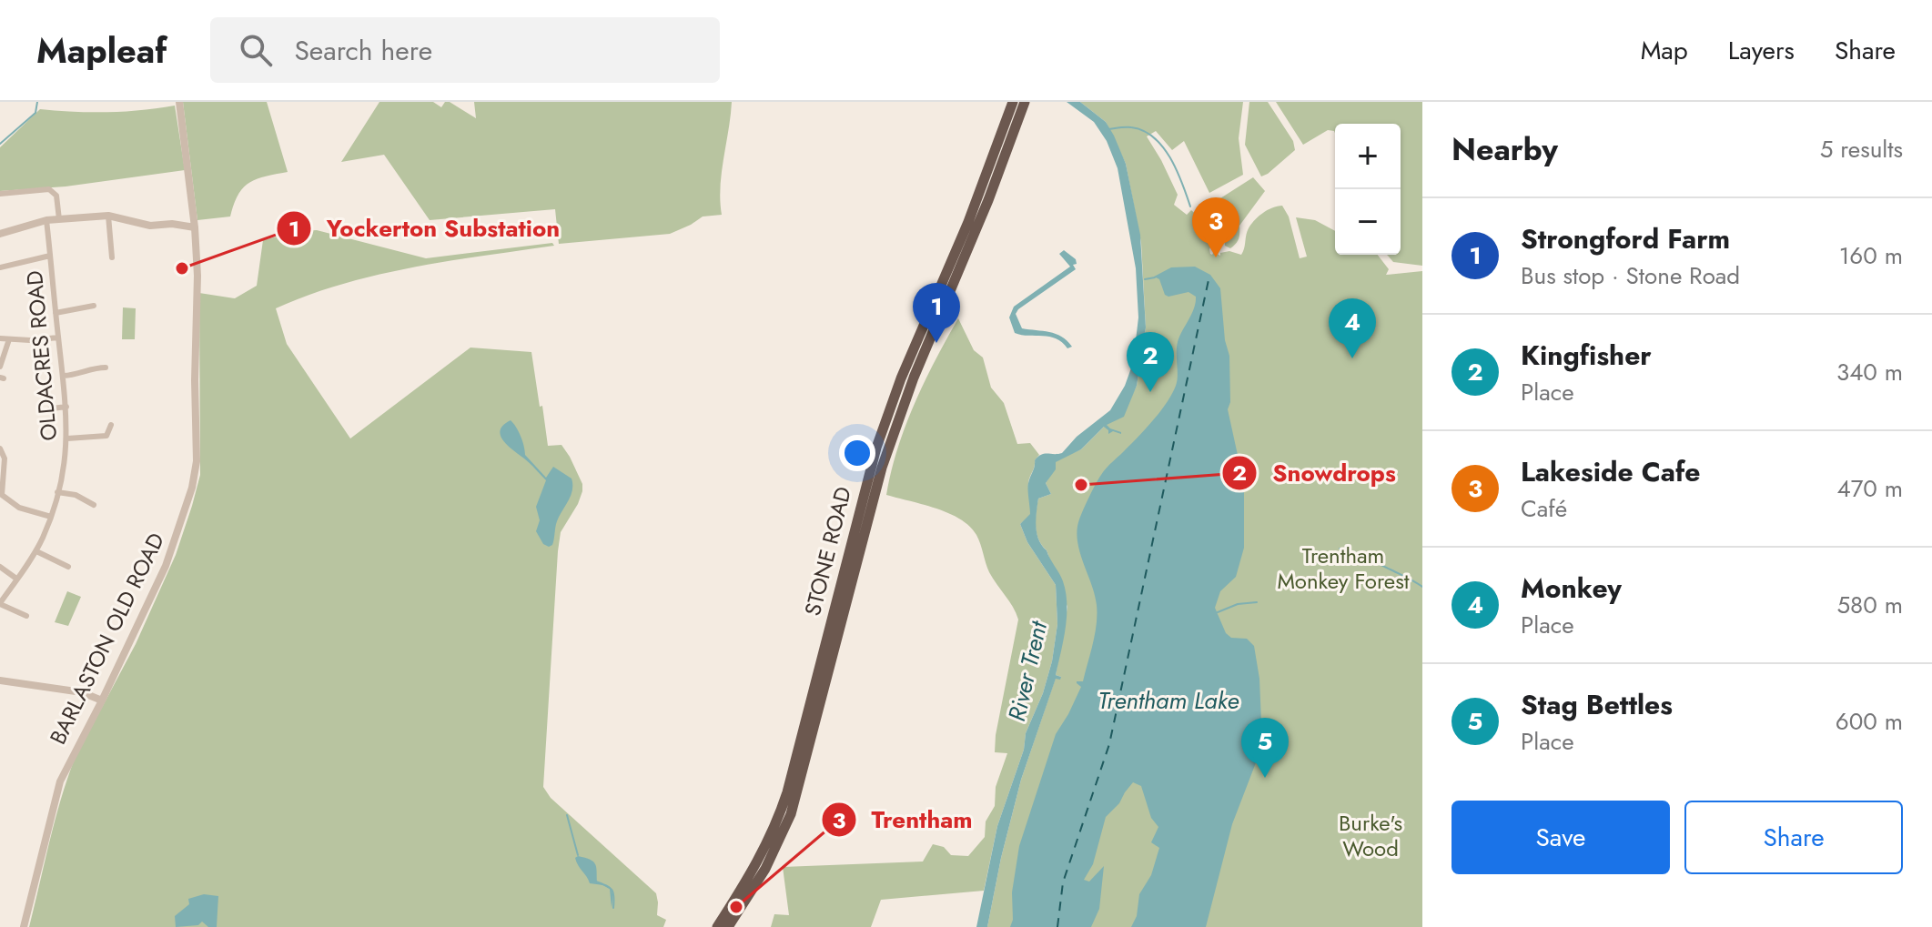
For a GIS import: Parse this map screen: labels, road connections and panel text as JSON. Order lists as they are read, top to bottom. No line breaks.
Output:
{"streets":{"highway":["STONE ROAD"],"street":["OLDACRES ROAD","BARLASTON OLD ROAD"]},"water":["River Trent","Trentham Lake"],"parks":["Trentham Monkey Forest","Burke's Wood"],"places":["Yockerton Substation","Snowdrops","Trentham"],"page":{"header":"Mapleaf","search":"Search here","nav":["Map","Layers","Share"],"heading":["Nearby","5 results"],"map_buttons":["+","−"],"list":[{"mark":"1","name":"Strongford Farm","note":"Bus stop · Stone Road","value":"160 m"},{"mark":"2","name":"Kingfisher","note":"Place","value":"340 m"},{"mark":"3","name":"Lakeside Cafe","note":"Café","value":"470 m"},{"mark":"4","name":"Monkey","note":"Place","value":"580 m"},{"mark":"5","name":"Stag Bettles","note":"Place","value":"600 m"}],"pins":["3","1","4","2","5"],"buttons":["Save","Share"]}}
